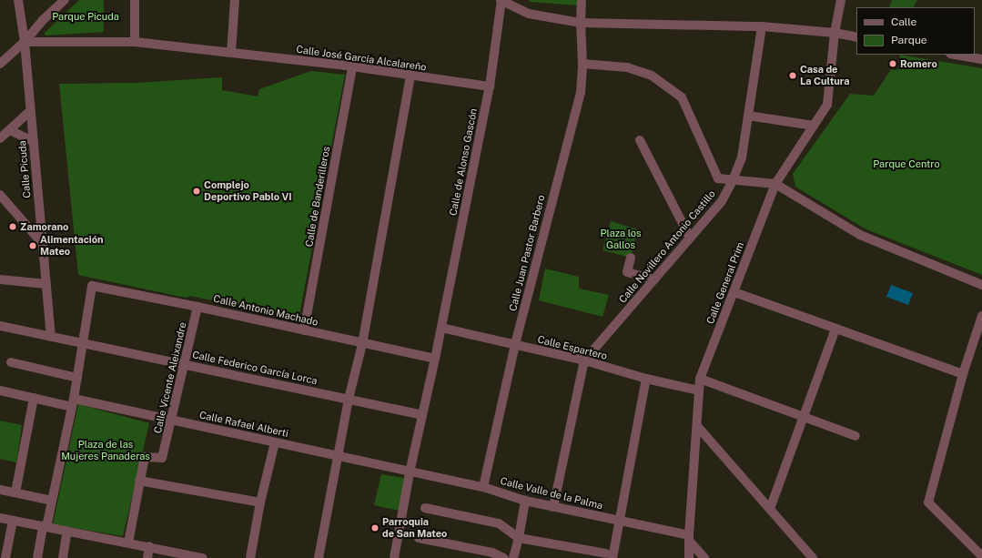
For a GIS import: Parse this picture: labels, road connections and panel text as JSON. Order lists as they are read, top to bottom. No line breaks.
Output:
{"streets":{"street":["Calle José García Alcalareño","Calle de Alonso Gascón","Calle Picuda","Calle de Banderilleros","Calle Novillero Antonio Castillo","Calle Juan Pastor Barbero","Calle General Prim","Calle Antonio Machado","Calle Espartero","Calle Federico García Lorca","Calle Vicente Aleixandre","Calle Rafael Alberti","Calle Valle de la Palma"]},"crossings":[["Calle José García Alcalareño","Calle de Alonso Gascón"],["Calle José García Alcalareño","Calle Picuda"],["Calle José García Alcalareño","Calle de Banderilleros"],["Calle de Alonso Gascón","Calle Antonio Machado"],["Calle de Alonso Gascón","Calle Espartero"],["Calle de Alonso Gascón","Calle Federico García Lorca"],["Calle de Alonso Gascón","Calle Rafael Alberti"],["Calle de Alonso Gascón","Calle Valle de la Palma"],["Calle Picuda","Calle Federico García Lorca"],["Calle de Banderilleros","Calle Antonio Machado"],["Calle Novillero Antonio Castillo","Calle Espartero"],["Calle Juan Pastor Barbero","Calle Espartero"],["Calle Juan Pastor Barbero","Calle Valle de la Palma"],["Calle General Prim","Calle Espartero"],["Calle General Prim","Calle Valle de la Palma"],["Calle Antonio Machado","Calle Federico García Lorca"],["Calle Antonio Machado","Calle Vicente Aleixandre"],["Calle Federico García Lorca","Calle Vicente Aleixandre"],["Calle Vicente Aleixandre","Calle Rafael Alberti"],["Calle Rafael Alberti","Calle Valle de la Palma"]],"parks":["Parque Picuda","Parque Centro","Plaza los Gallos","Plaza de las Mujeres Panaderas"],"places":["Romero","Casa de La Cultura","Complejo Deportivo Pablo VI","Zamorano","Alimentación Mateo","Parroquia de San Mateo"],"legend":["Calle","Parque"]}
